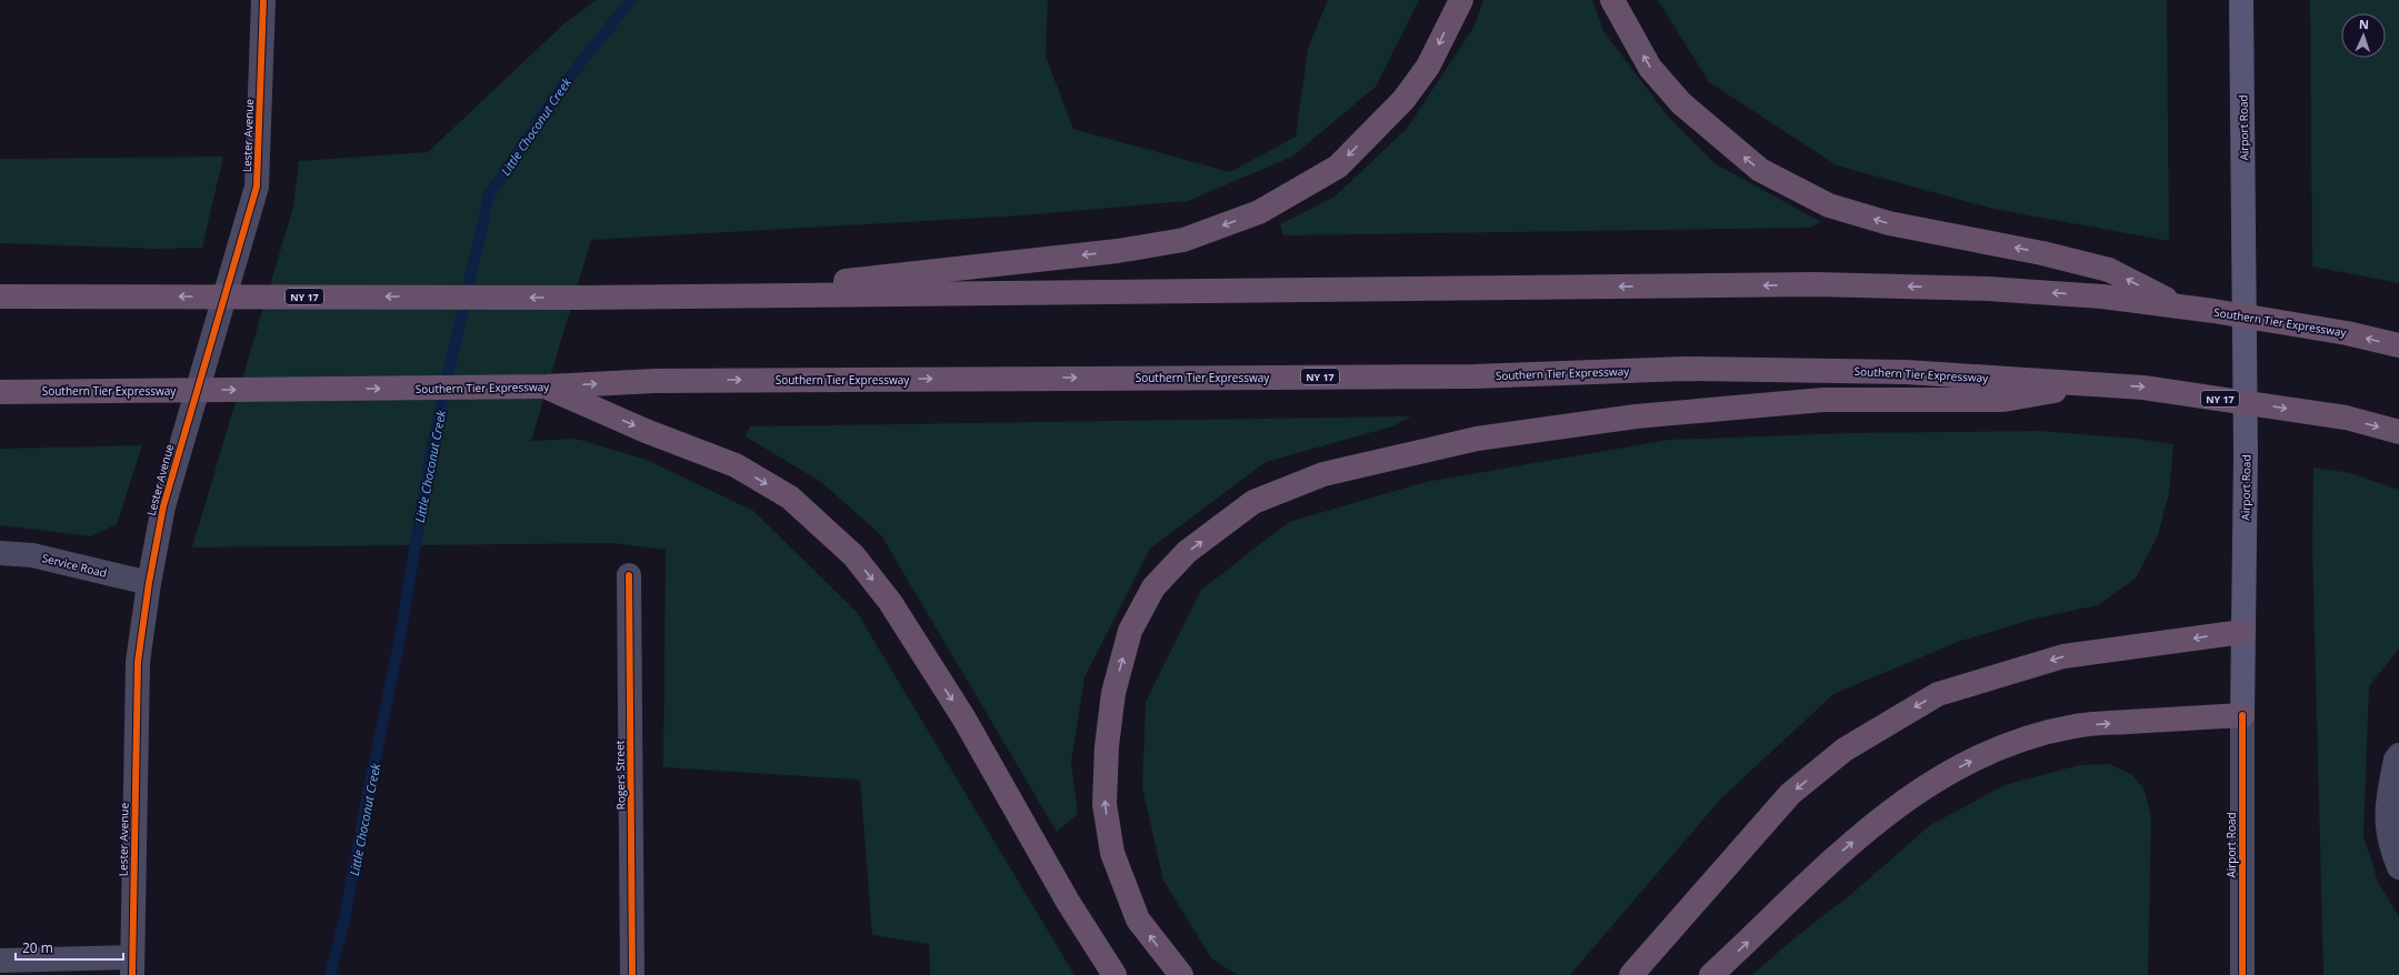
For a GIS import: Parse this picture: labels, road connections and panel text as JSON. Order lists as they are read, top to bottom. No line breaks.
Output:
{"streets":{"highway":["NY 17","Southern Tier Expressway"],"main road":["Airport Road"],"street":["Lester Avenue","Service Road","Rogers Street"]},"crossings":[["Lester Avenue","Service Road"]],"water":["Little Choconut Creek"],"scale_bar":"20 m","north":"top"}
